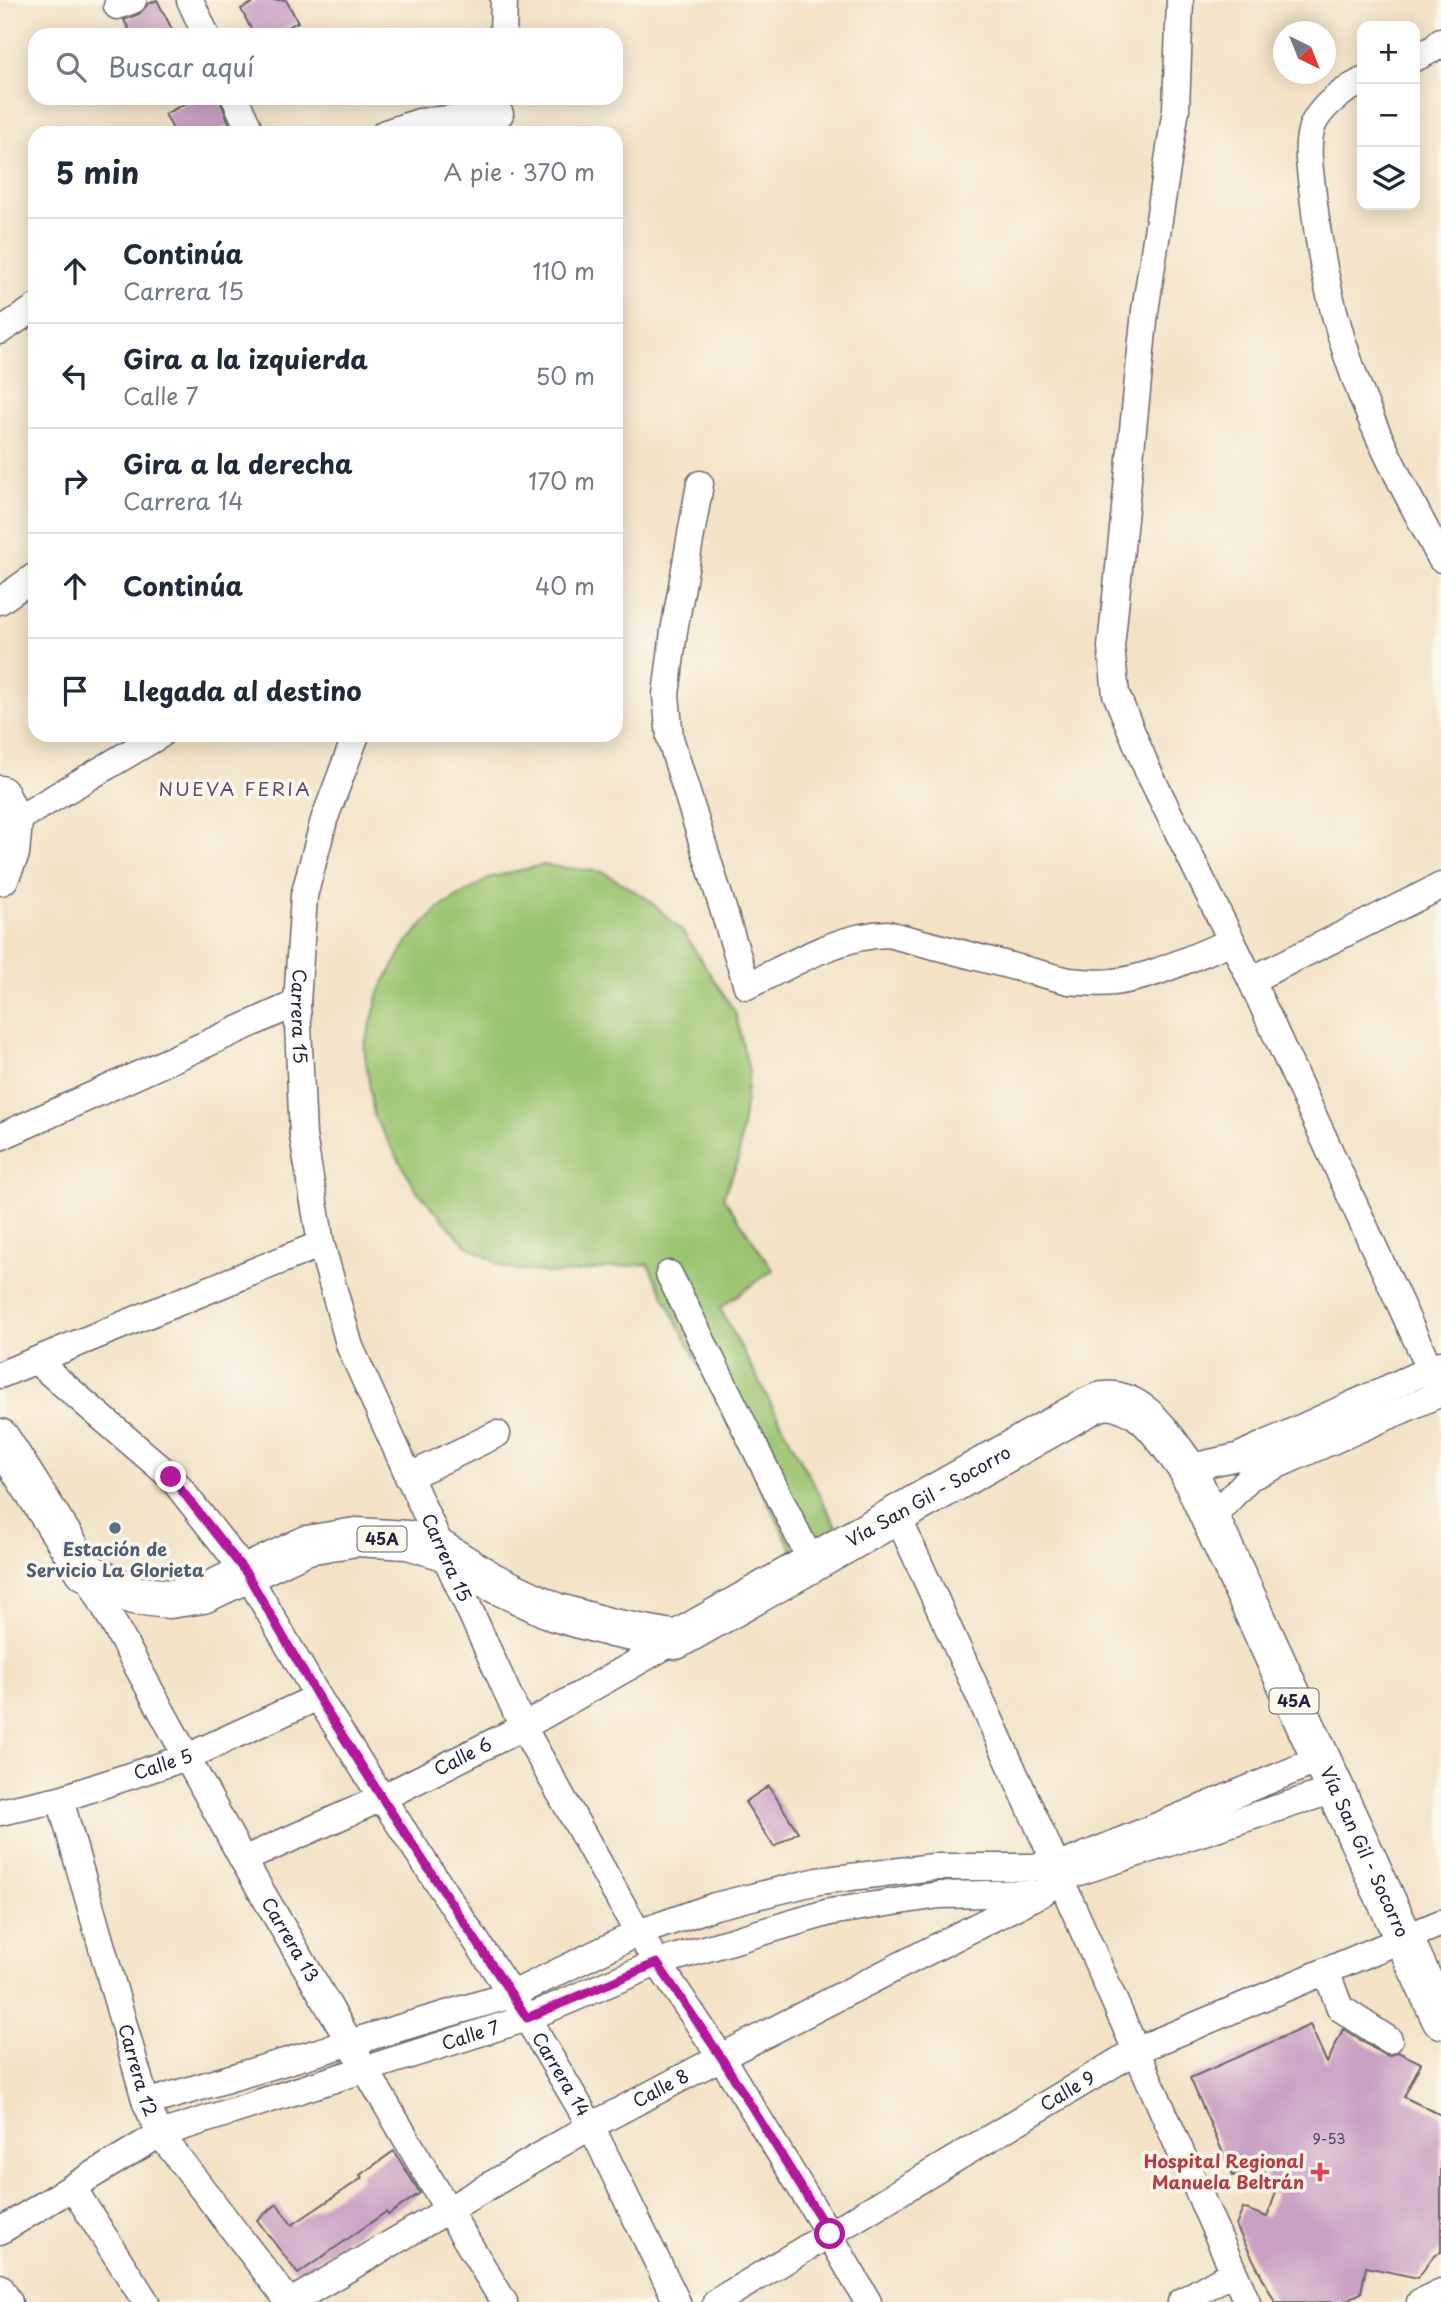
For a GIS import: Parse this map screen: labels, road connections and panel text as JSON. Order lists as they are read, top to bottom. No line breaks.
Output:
{"streets":{"highway":["Vía San Gil - Socorro","45A"],"street":["Carrera 15","Calle 6","Calle 5","Carrera 13","Calle 7","Carrera 12","Carrera 14","Calle 8","Calle 9"]},"crossings":[["Carrera 15","45A"],["Carrera 15","Calle 6"],["Carrera 15","Calle 7"],["Carrera 15","Calle 8"],["Carrera 15","Calle 9"],["Vía San Gil - Socorro","45A"],["Vía San Gil - Socorro","Calle 6"],["Vía San Gil - Socorro","Calle 9"],["45A","Calle 6"],["45A","Carrera 13"],["45A","Carrera 14"],["Calle 6","Carrera 13"],["Calle 6","Carrera 14"],["Calle 5","Carrera 13"],["Calle 5","Carrera 12"],["Calle 5","Carrera 14"],["Carrera 13","Calle 7"],["Carrera 13","Calle 8"],["Calle 7","Carrera 12"],["Calle 7","Carrera 14"],["Calle 7","Calle 8"],["Carrera 12","Calle 8"],["Carrera 14","Calle 8"]],"districts":["NUEVA FERIA"],"places":{"other":["Estación de Servicio La Glorieta"],"health":["Hospital Regional Manuela Beltrán"]},"house_numbers":["9-53"],"north":"bottom right","page":{"map_buttons":["+","−"],"search":"Buscar aquí","heading":["5 min","A pie · 370 m"],"list":[["Continúa","Carrera 15","110 m"],["Gira a la izquierda","Calle 7","50 m"],["Gira a la derecha","Carrera 14","170 m"],["Continúa","40 m"],"Llegada al destino"]}}
